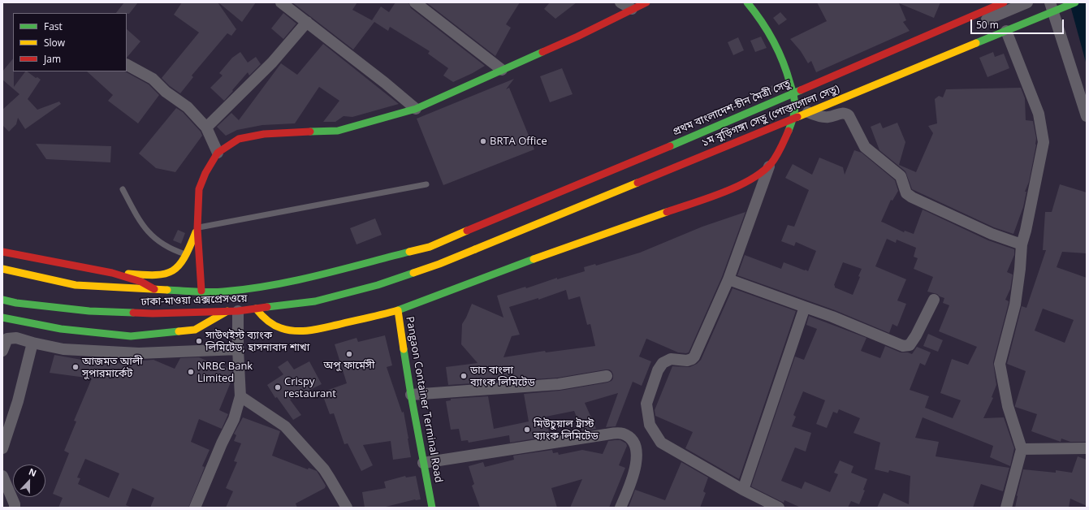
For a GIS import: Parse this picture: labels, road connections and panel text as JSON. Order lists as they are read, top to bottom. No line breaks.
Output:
{"streets":{"main road":["প্রথম বাংলাদেশ-চীন মৈত্রী সেতু","১ম বুড়িগঙ্গা সেতু (পোস্তাগোলা সেতু)","ঢাকা-মাওয়া এক্সপ্রেসওয়ে","Pangaon Container Terminal Road"]},"crossings":[["প্রথম বাংলাদেশ-চীন মৈত্রী সেতু","ঢাকা-মাওয়া এক্সপ্রেসওয়ে"],["১ম বুড়িগঙ্গা সেতু (পোস্তাগোলা সেতু)","ঢাকা-মাওয়া এক্সপ্রেসওয়ে"],["ঢাকা-মাওয়া এক্সপ্রেসওয়ে","Pangaon Container Terminal Road"]],"places":["BRTA Office","সাউথইস্ট ব্যাংক লিমিটেড, হাসনাবাদ শাখা","অপু ফার্মেসী","আজমত আলী সুপারমার্কেট","NRBC Bank Limited","ডাচ বাংলা ব্যাংক লিমিটেড","Crispy restaurant","মিউচুয়াল ট্রাস্ট ব্যাংক লিমিটেড"],"legend":["Fast","Slow","Jam"],"scale_bar":"50 m","north":"top"}
